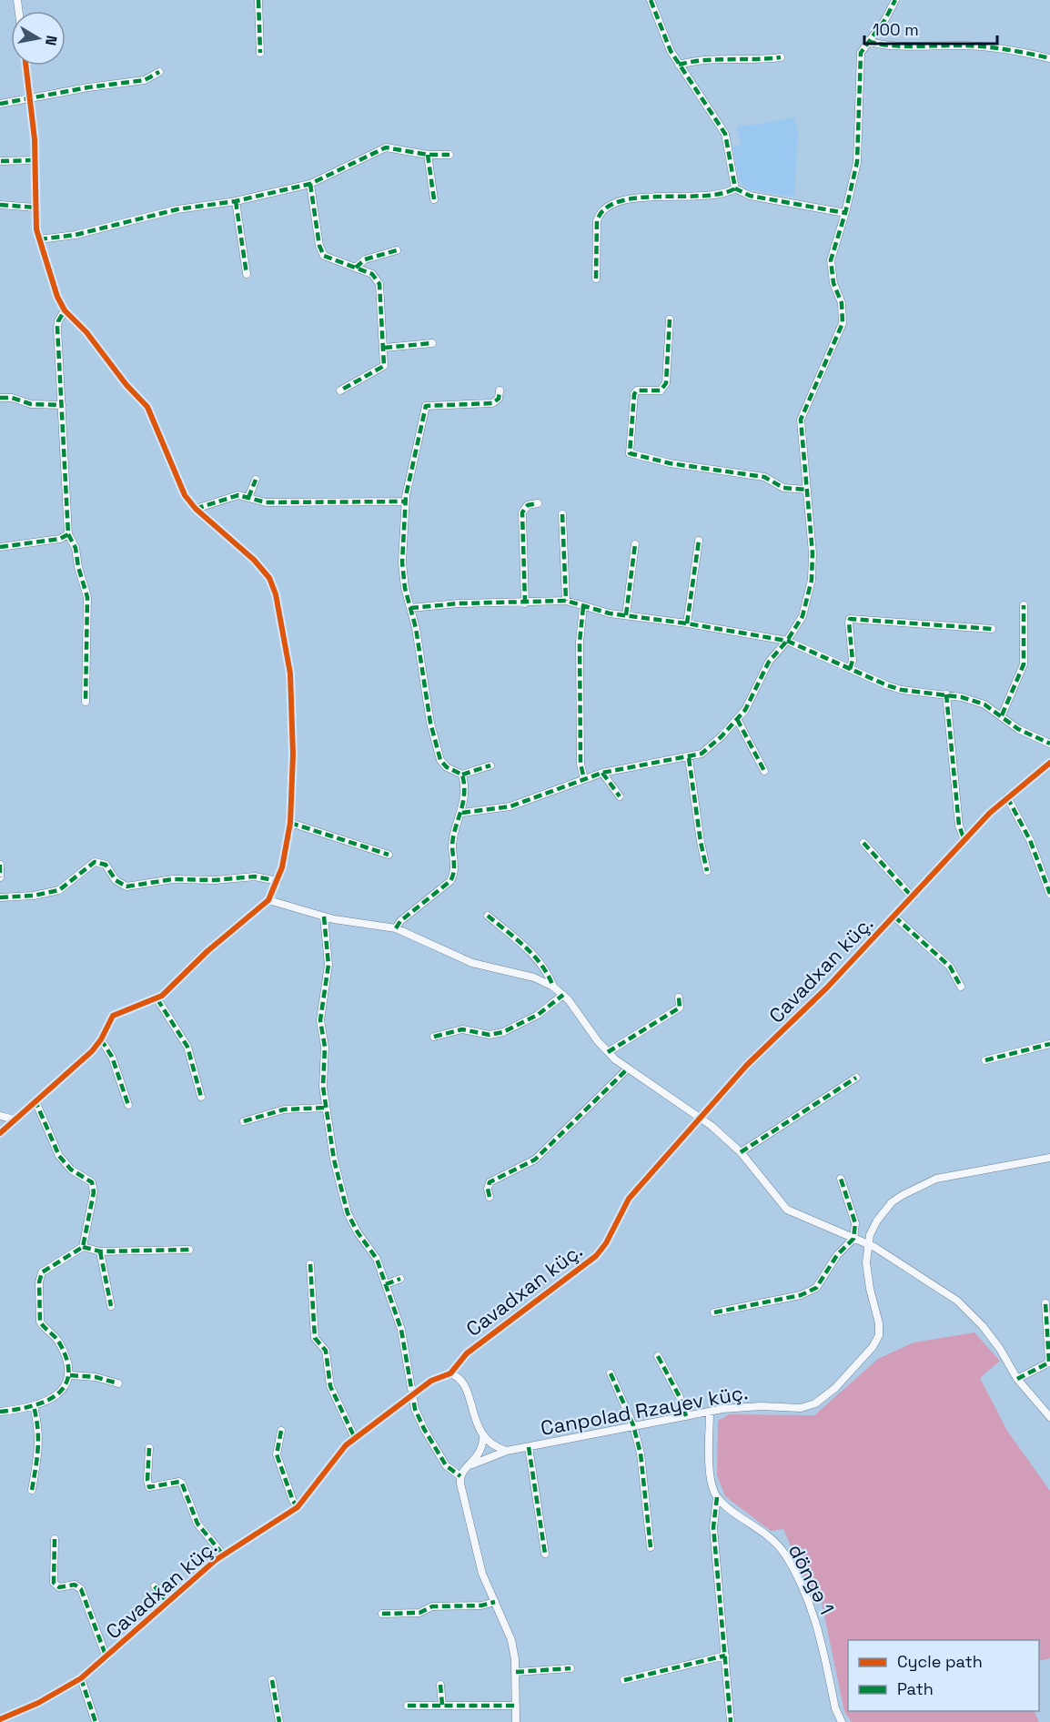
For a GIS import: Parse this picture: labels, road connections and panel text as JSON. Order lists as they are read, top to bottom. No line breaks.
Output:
{"streets":{"street":["Cavadxan küç.","Canpolad Rzayev küç.","döngə 1"]},"legend":["Cycle path","Path"],"scale_bar":"100 m","north":"right"}
